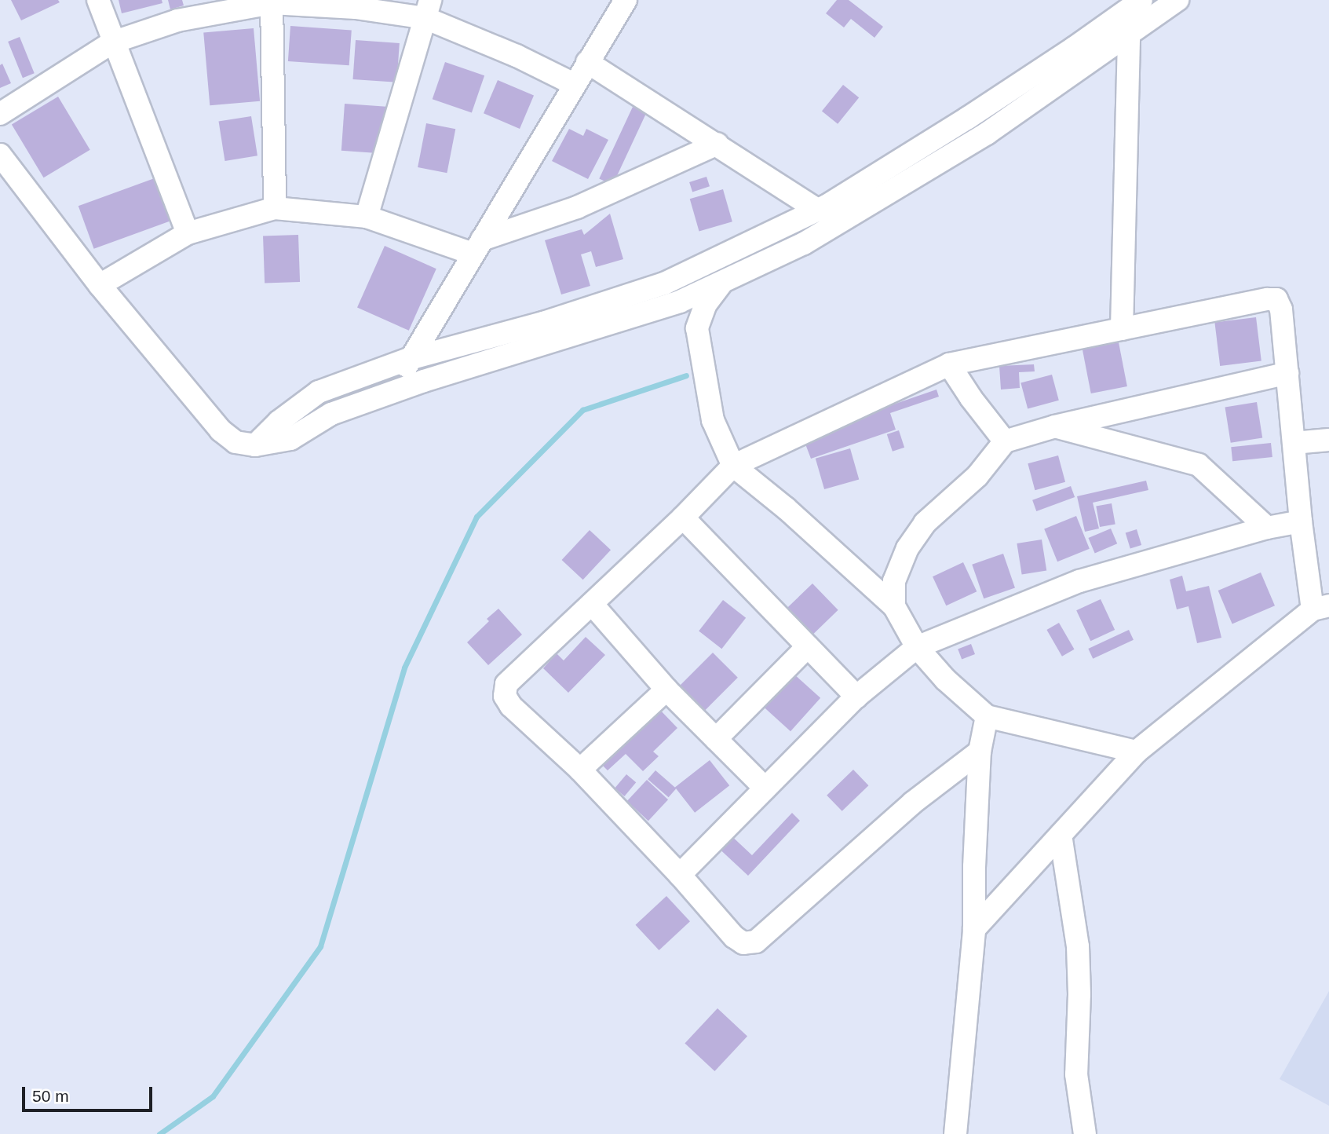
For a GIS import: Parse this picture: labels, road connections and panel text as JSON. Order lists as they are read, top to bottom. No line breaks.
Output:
{"scale_bar":"50 m"}
